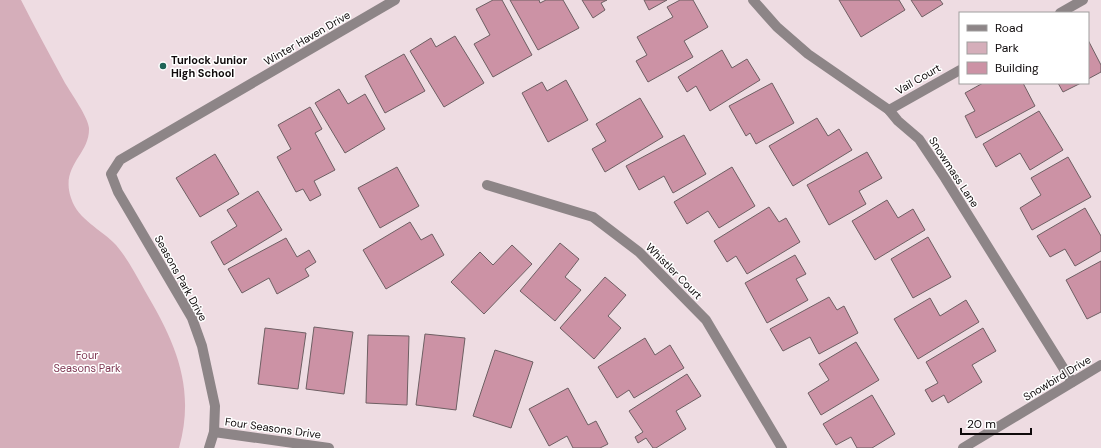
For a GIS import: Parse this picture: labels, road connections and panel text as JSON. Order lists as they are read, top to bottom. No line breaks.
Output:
{"streets":{"street":["Winter Haven Drive","Vail Court","Snowmass Lane","Whistler Court","Seasons Park Drive","Snowbird Drive","Four Seasons Drive"]},"crossings":[["Winter Haven Drive","Seasons Park Drive"],["Vail Court","Snowmass Lane"],["Snowmass Lane","Snowbird Drive"],["Seasons Park Drive","Four Seasons Drive"]],"parks":["Four Seasons Park"],"places":["Turlock Junior High School"],"legend":["Road","Park","Building"],"scale_bar":"20 m"}
